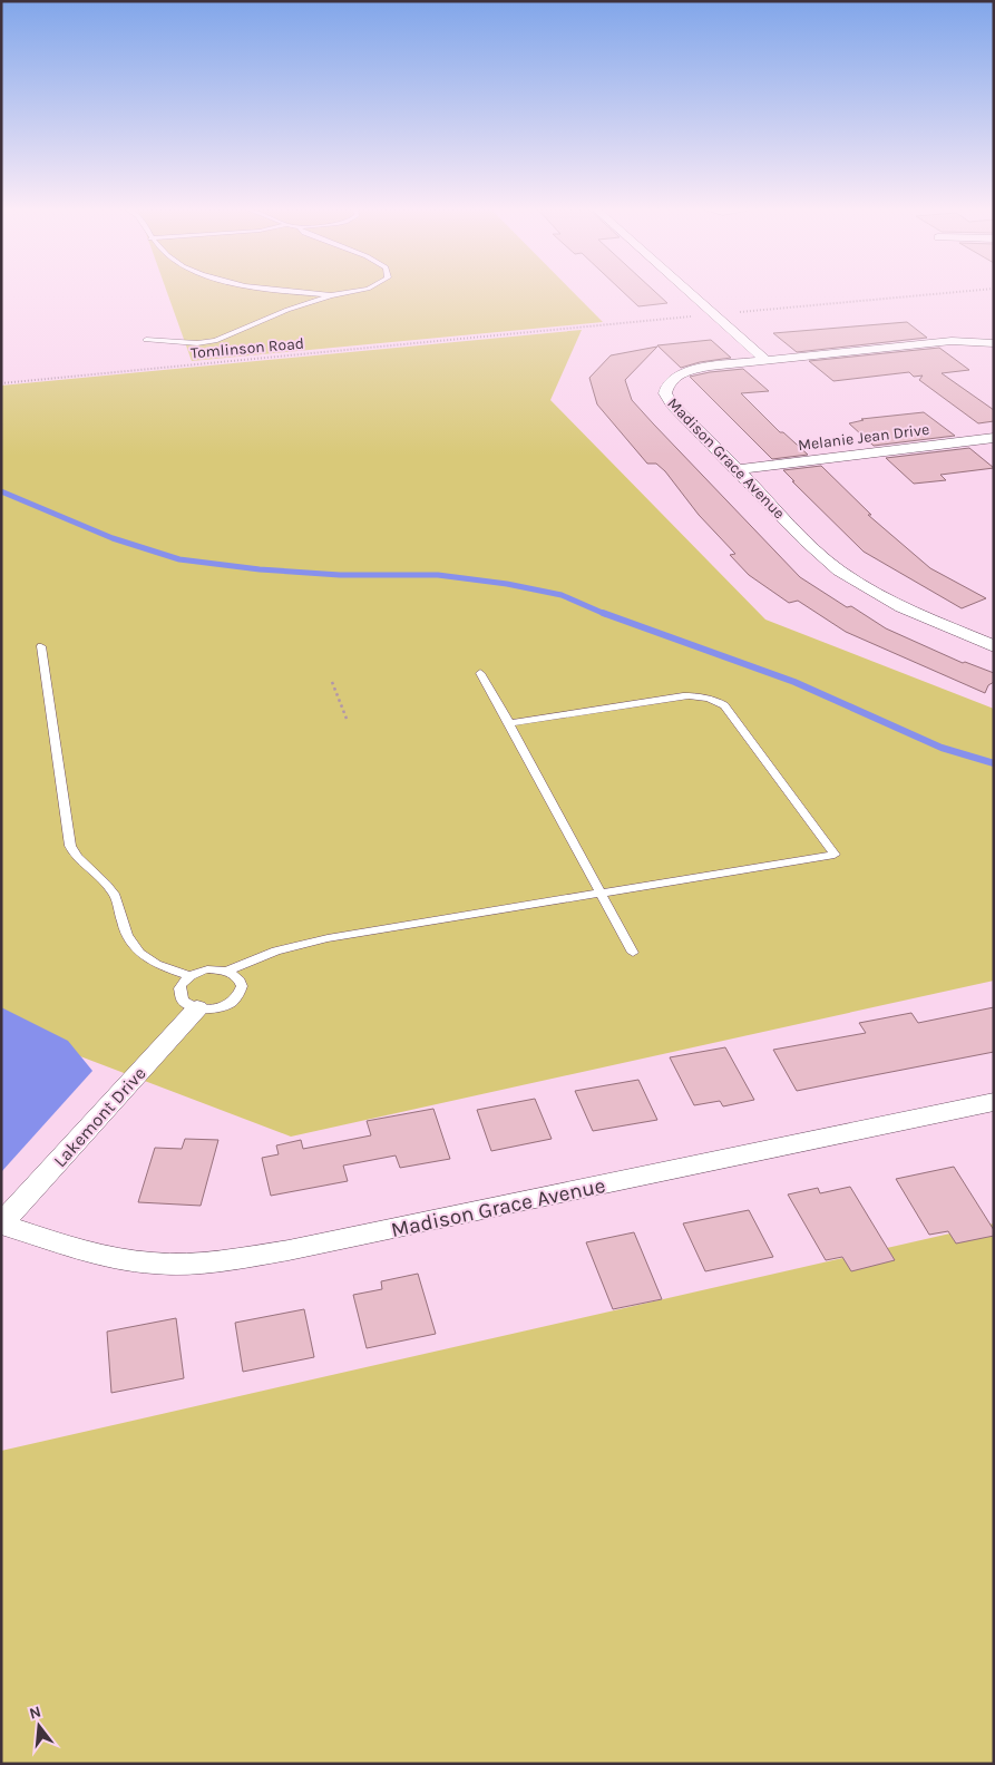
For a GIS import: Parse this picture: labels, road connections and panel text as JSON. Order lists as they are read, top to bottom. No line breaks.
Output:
{"streets":{"street":["Melanie Jean Drive","Madison Grace Avenue","Lakemont Drive"],"path":["Tomlinson Road"]},"crossings":[["Melanie Jean Drive","Madison Grace Avenue"],["Madison Grace Avenue","Lakemont Drive"]],"north":"top"}
